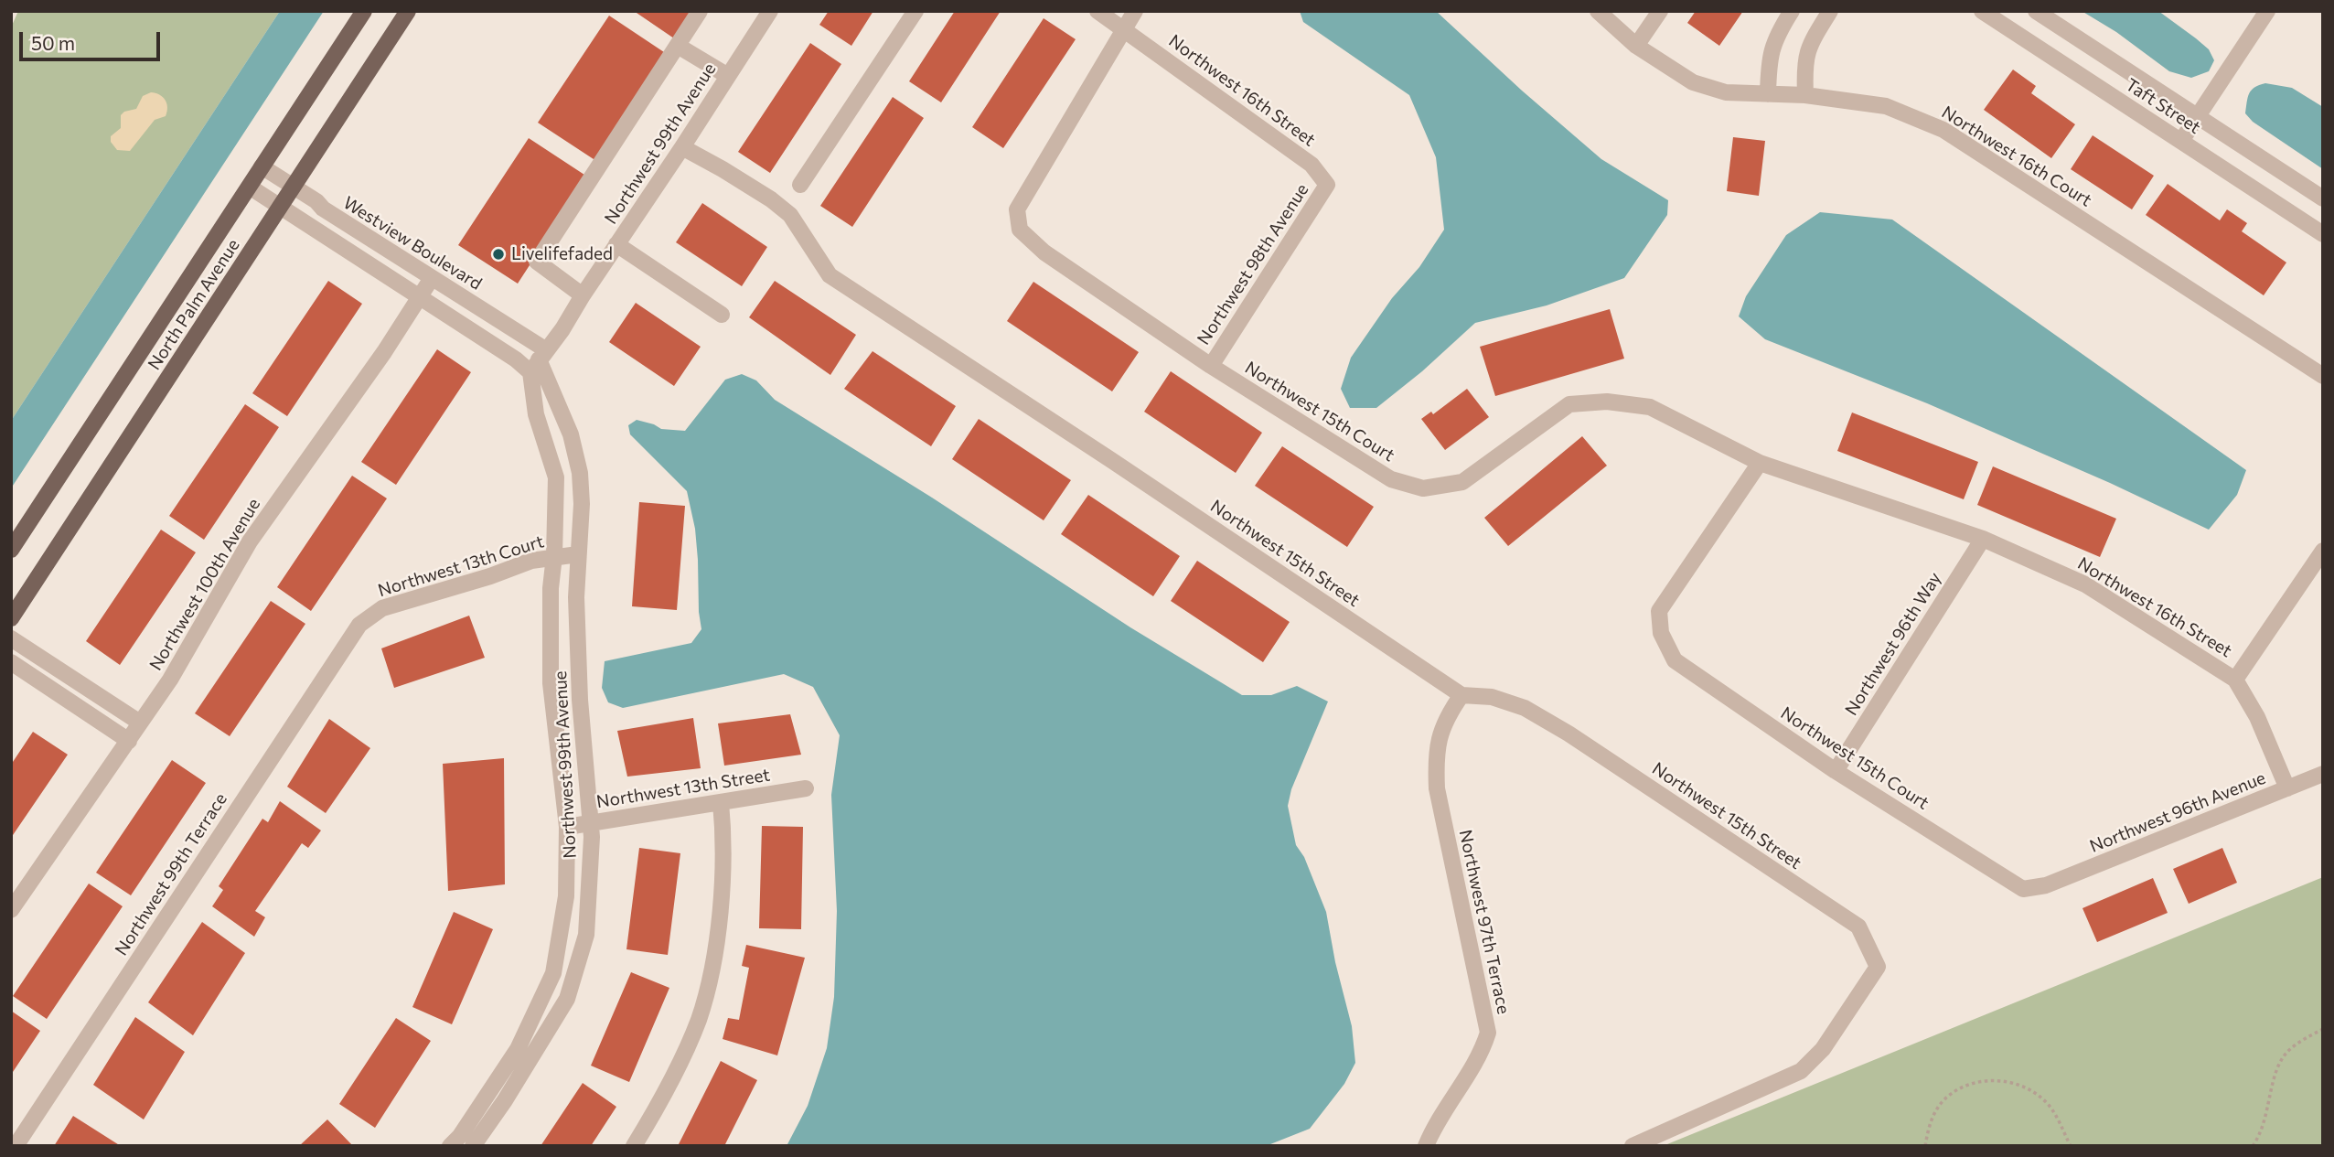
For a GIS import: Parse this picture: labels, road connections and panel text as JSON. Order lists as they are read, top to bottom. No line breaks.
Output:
{"streets":{"main road":["North Palm Avenue"],"street":["Northwest 16th Street","Taft Street","Northwest 99th Avenue","Northwest 16th Court","Westview Boulevard","Northwest 98th Avenue","Northwest 15th Court","Northwest 15th Street","Northwest 13th Court","Northwest 100th Avenue","Northwest 96th Way","Northwest 13th Street","Northwest 96th Avenue","Northwest 99th Terrace","Northwest 97th Terrace"]},"crossings":[["Northwest 16th Street","Northwest 98th Avenue"],["Northwest 16th Street","Northwest 15th Court"],["Northwest 16th Street","Northwest 96th Way"],["Northwest 16th Street","Northwest 96th Avenue"],["Northwest 99th Avenue","Westview Boulevard"],["Northwest 99th Avenue","Northwest 15th Street"],["Northwest 99th Avenue","Northwest 13th Court"],["Northwest 99th Avenue","Northwest 13th Street"],["Westview Boulevard","North Palm Avenue"],["Westview Boulevard","Northwest 100th Avenue"],["Northwest 98th Avenue","Northwest 15th Court"],["Northwest 15th Court","Northwest 96th Way"],["Northwest 15th Court","Northwest 96th Avenue"],["Northwest 15th Street","Northwest 97th Terrace"],["Northwest 13th Court","Northwest 99th Terrace"]],"places":["Livelifefaded"],"scale_bar":"50 m"}
